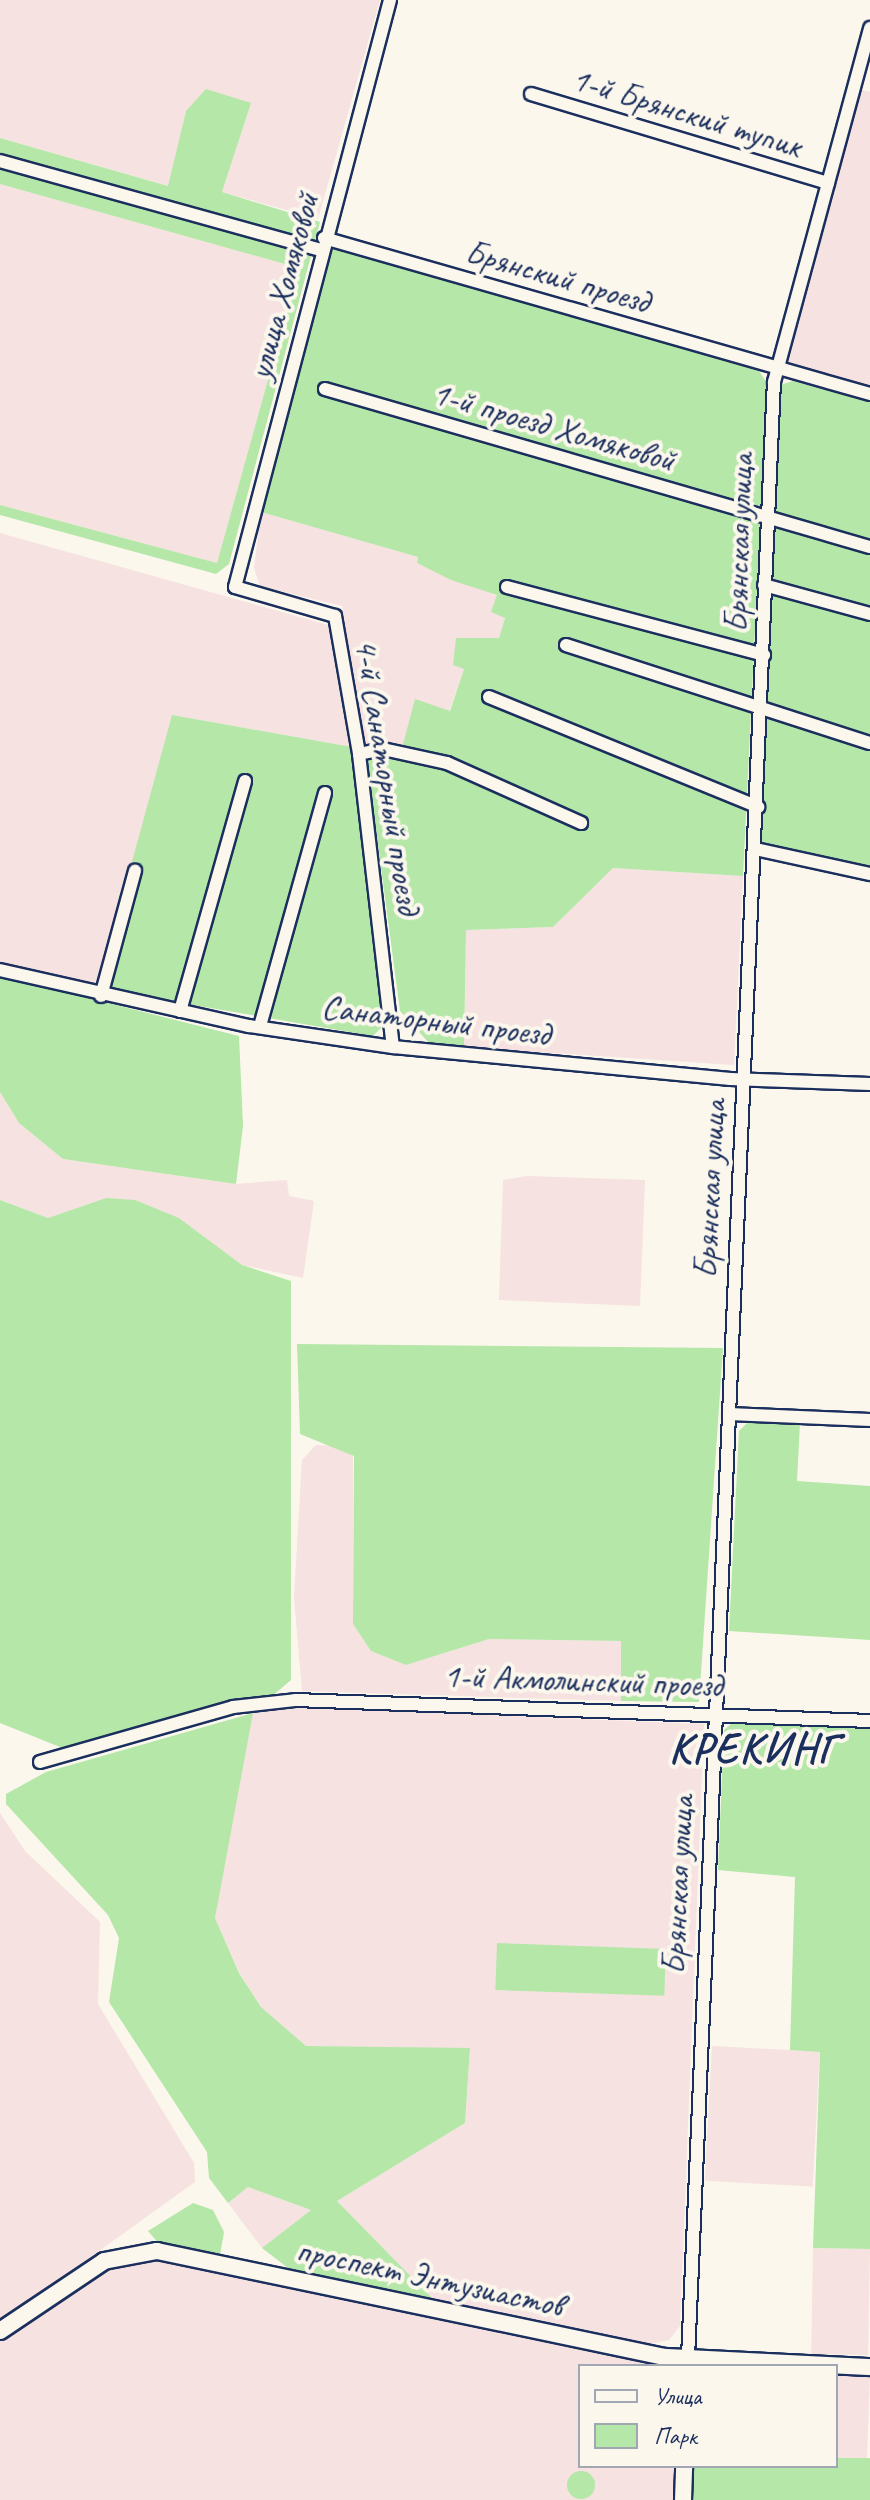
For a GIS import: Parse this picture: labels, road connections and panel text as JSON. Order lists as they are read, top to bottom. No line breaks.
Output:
{"streets":{"street":["1-й Брянский тупик","Брянский проезд","улица Хомяковой","1-й проезд Хомяковой","Брянская улица","4-й Санаторный проезд","Санаторный проезд","1-й Акмолинский проезд","проспект Энтузиастов"]},"crossings":[["1-й Брянский тупик","Брянская улица"],["Брянский проезд","улица Хомяковой"],["Брянский проезд","Брянская улица"],["улица Хомяковой","4-й Санаторный проезд"],["1-й проезд Хомяковой","Брянская улица"],["Брянская улица","Санаторный проезд"],["Брянская улица","1-й Акмолинский проезд"],["Брянская улица","проспект Энтузиастов"],["4-й Санаторный проезд","Санаторный проезд"]],"districts":["КРЕКИНГ"],"legend":["Улица","Парк"]}
